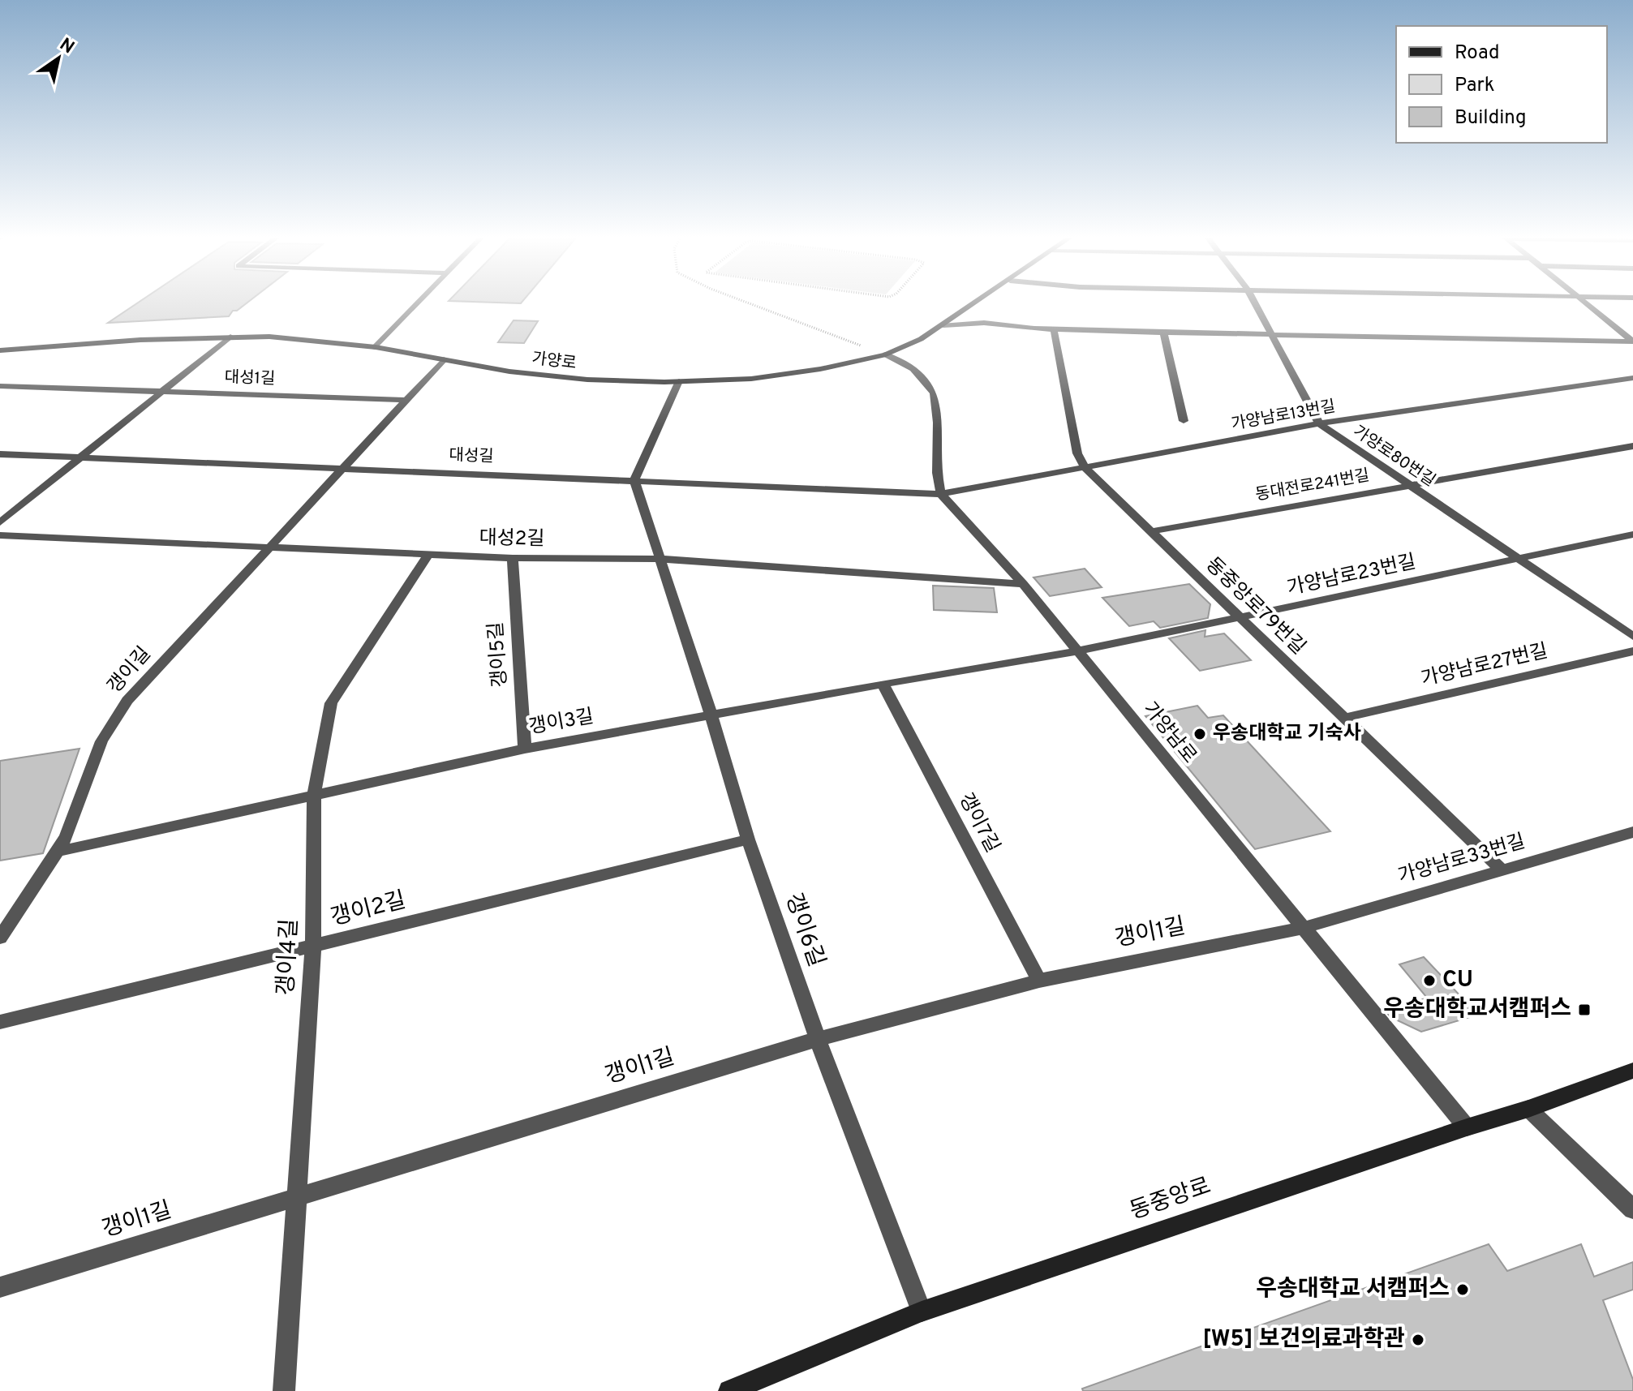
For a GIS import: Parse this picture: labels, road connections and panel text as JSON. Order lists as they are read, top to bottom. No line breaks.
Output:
{"streets":{"street":["가양로","대성1길","가양남로13번길","대성길","가양로80번길","동대전로241번길","대성2길","가양남로23번길","동중앙로79번길","갱이5길","가양남로27번길","갱이길","갱이3길","가양남로","갱이7길","가양남로33번길","갱이2길","갱이6길","갱이1길","갱이4길","동중앙로"]},"crossings":[["가양남로13번길","대성길"],["가양남로13번길","가양로80번길"],["가양남로13번길","동중앙로79번길"],["가양남로13번길","가양남로"],["대성길","갱이길"],["대성길","가양남로"],["대성길","갱이6길"],["가양로80번길","동대전로241번길"],["가양로80번길","가양남로23번길"],["동대전로241번길","동중앙로79번길"],["대성2길","갱이5길"],["대성2길","갱이길"],["대성2길","가양남로"],["대성2길","갱이6길"],["대성2길","갱이4길"],["가양남로23번길","동중앙로79번길"],["가양남로23번길","갱이3길"],["가양남로23번길","가양남로"],["동중앙로79번길","가양남로27번길"],["동중앙로79번길","가양남로33번길"],["갱이5길","갱이3길"],["갱이길","갱이3길"],["갱이3길","가양남로"],["갱이3길","갱이7길"],["갱이3길","갱이6길"],["갱이3길","갱이4길"],["가양남로","가양남로33번길"],["가양남로","갱이1길"],["가양남로","동중앙로"],["갱이7길","갱이1길"],["가양남로33번길","갱이1길"],["갱이2길","갱이6길"],["갱이2길","갱이4길"],["갱이6길","갱이1길"],["갱이6길","동중앙로"],["갱이1길","갱이4길"]],"places":{"other":["우송대학교 기숙사","CU","우송대학교 서캠퍼스","[W5] 보건의료과학관"],"transit":["우송대학교서캠퍼스"]},"legend":["Road","Park","Building"],"north":"top right"}
